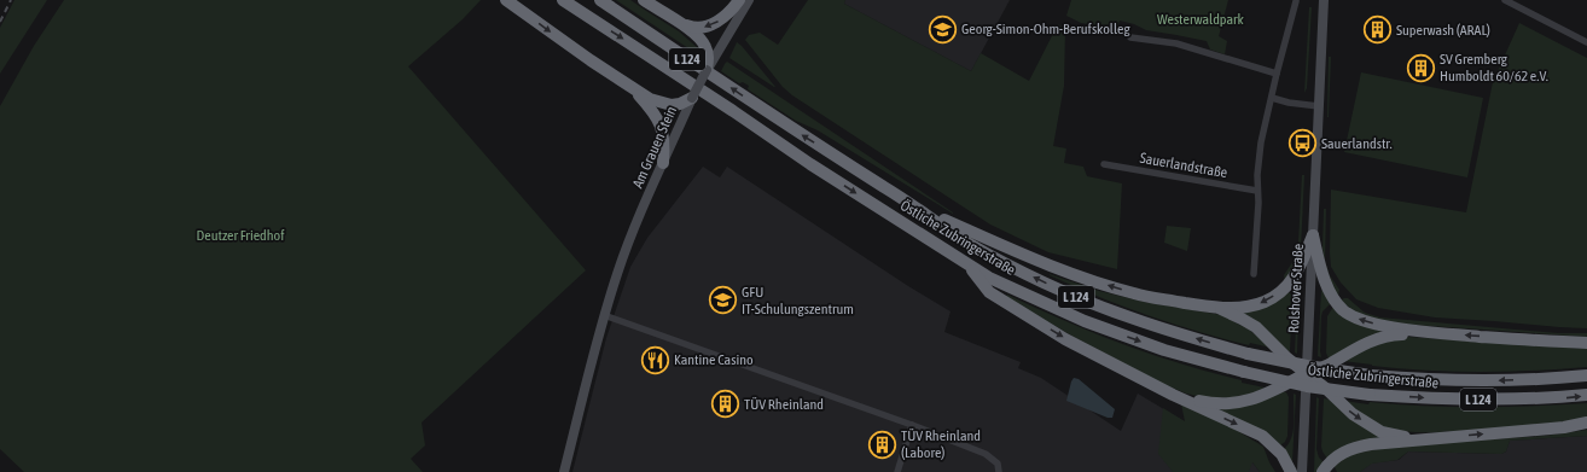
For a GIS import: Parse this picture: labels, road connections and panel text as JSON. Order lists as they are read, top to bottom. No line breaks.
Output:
{"streets":{"highway":["L 124","Östliche Zubringerstraße"],"street":["Am Grauen Stein","Sauerlandstraße","Rolshover Straße"]},"parks":["Westerwaldpark","Deutzer Friedhof"],"places":{"school or university":["Georg-Simon-Ohm-Berufskolleg","GFU IT-Schulungszentrum"],"building":["Superwash (ARAL)","SV Gremberg Humboldt 60/62 e.V.","TÜV Rheinland","TÜV Rheinland (Labore)"],"bus stop":["Sauerlandstr."],"restaurant":["Kantine Casino"]}}
